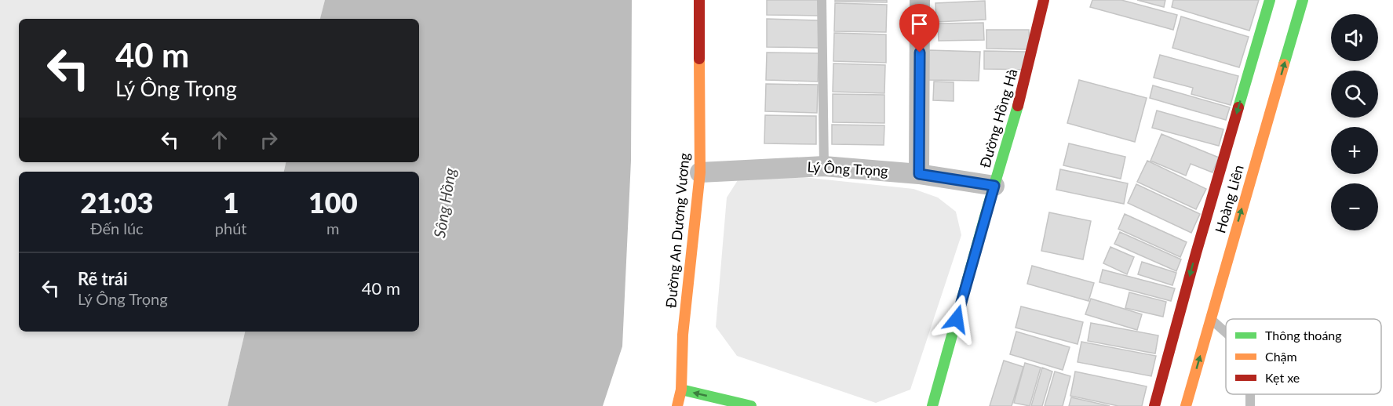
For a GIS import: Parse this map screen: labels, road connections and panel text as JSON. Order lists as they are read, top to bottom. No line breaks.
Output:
{"streets":{"street":["Đường Hồng Hà","Lý Ông Trọng","Hoàng Liên","Đường An Dương Vương"]},"crossings":[["Đường Hồng Hà","Lý Ông Trọng"],["Lý Ông Trọng","Đường An Dương Vương"]],"water":["Sông Hồng"],"legend":["Thông thoáng","Chậm","Kẹt xe"],"page":{"map_buttons":["+","−"],"turn":["40 m","Lý Ông Trọng"],"eta":["21:03","Đến lúc","1","phút","100","m"],"list":[{"name":"Rẽ trái","note":"Lý Ông Trọng","value":"40 m"}]}}
